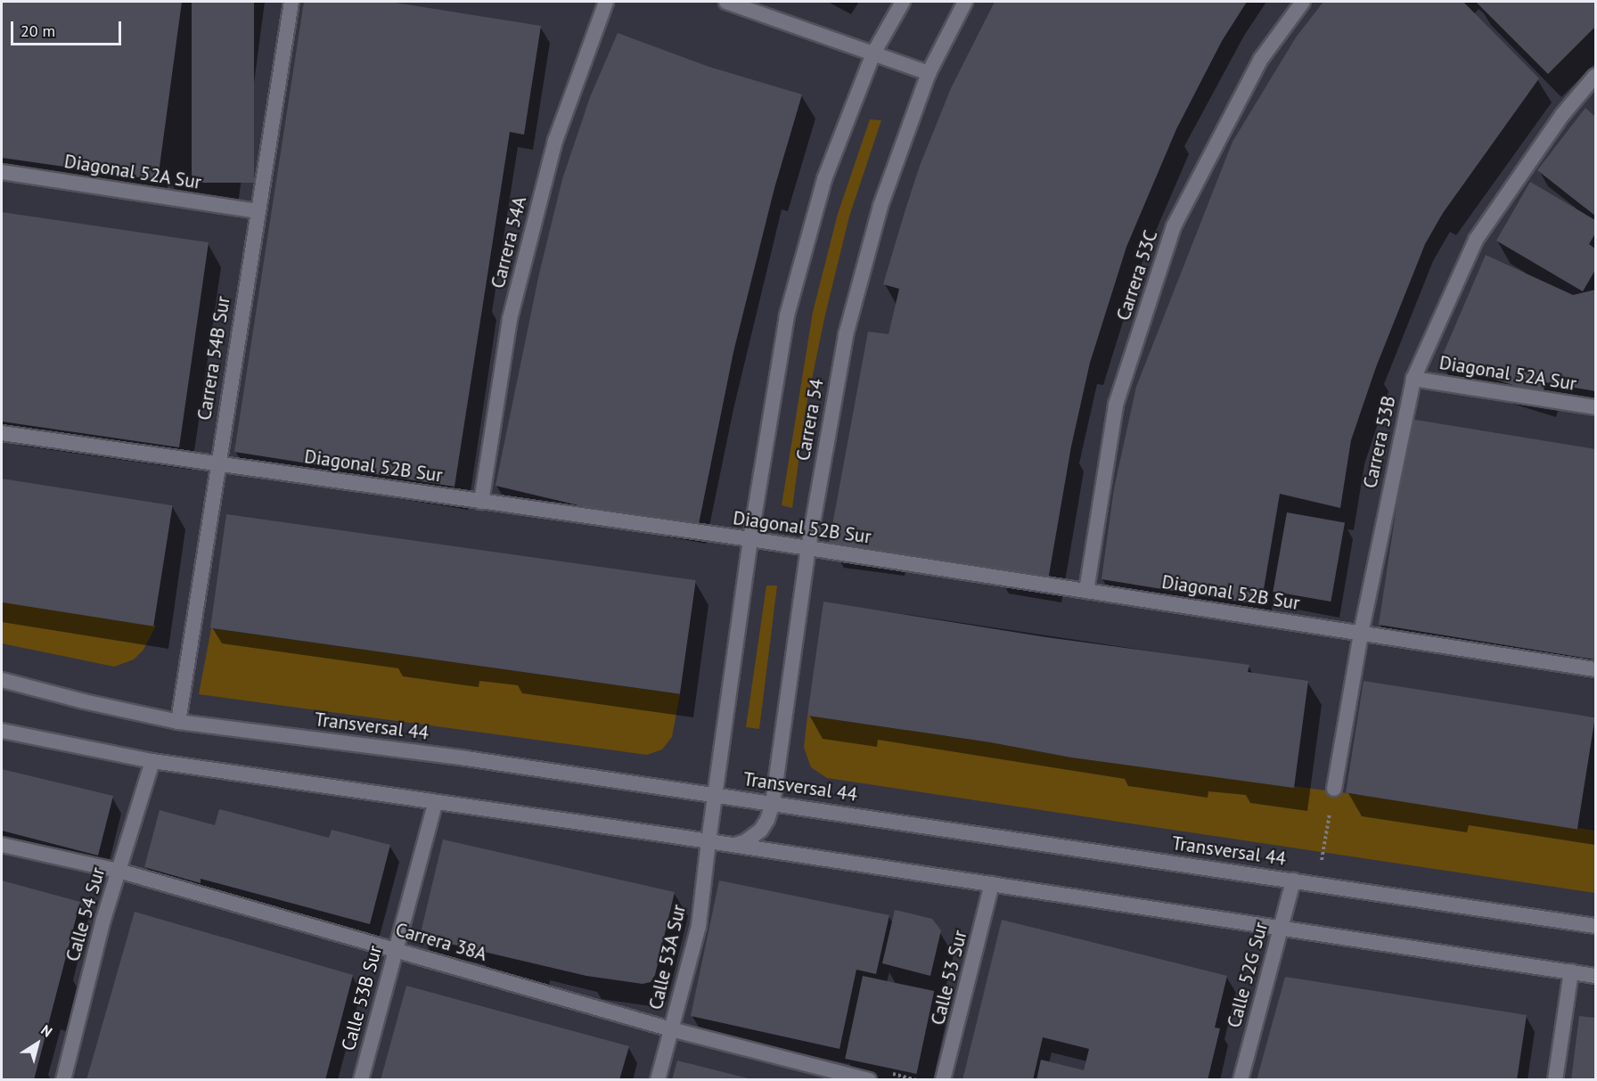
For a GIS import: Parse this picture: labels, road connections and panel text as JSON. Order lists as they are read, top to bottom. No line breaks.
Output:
{"streets":{"street":["Diagonal 52A Sur","Carrera 54A","Carrera 53C","Carrera 54B Sur","Carrera 54","Carrera 53B","Diagonal 52B Sur","Transversal 44","Calle 54 Sur","Carrera 38A","Calle 53A Sur","Calle 52G Sur","Calle 53 Sur","Calle 53B Sur"]},"crossings":[["Diagonal 52A Sur","Carrera 54B Sur"],["Diagonal 52A Sur","Carrera 53B"],["Carrera 54A","Diagonal 52B Sur"],["Carrera 53C","Diagonal 52B Sur"],["Carrera 54B Sur","Diagonal 52B Sur"],["Carrera 54B Sur","Transversal 44"],["Carrera 54","Diagonal 52B Sur"],["Carrera 54","Transversal 44"],["Carrera 54","Calle 53A Sur"],["Carrera 53B","Diagonal 52B Sur"],["Transversal 44","Calle 52G Sur"],["Calle 54 Sur","Carrera 38A"],["Carrera 38A","Calle 53A Sur"],["Carrera 38A","Calle 53B Sur"]],"scale_bar":"20 m","north":"top right"}
